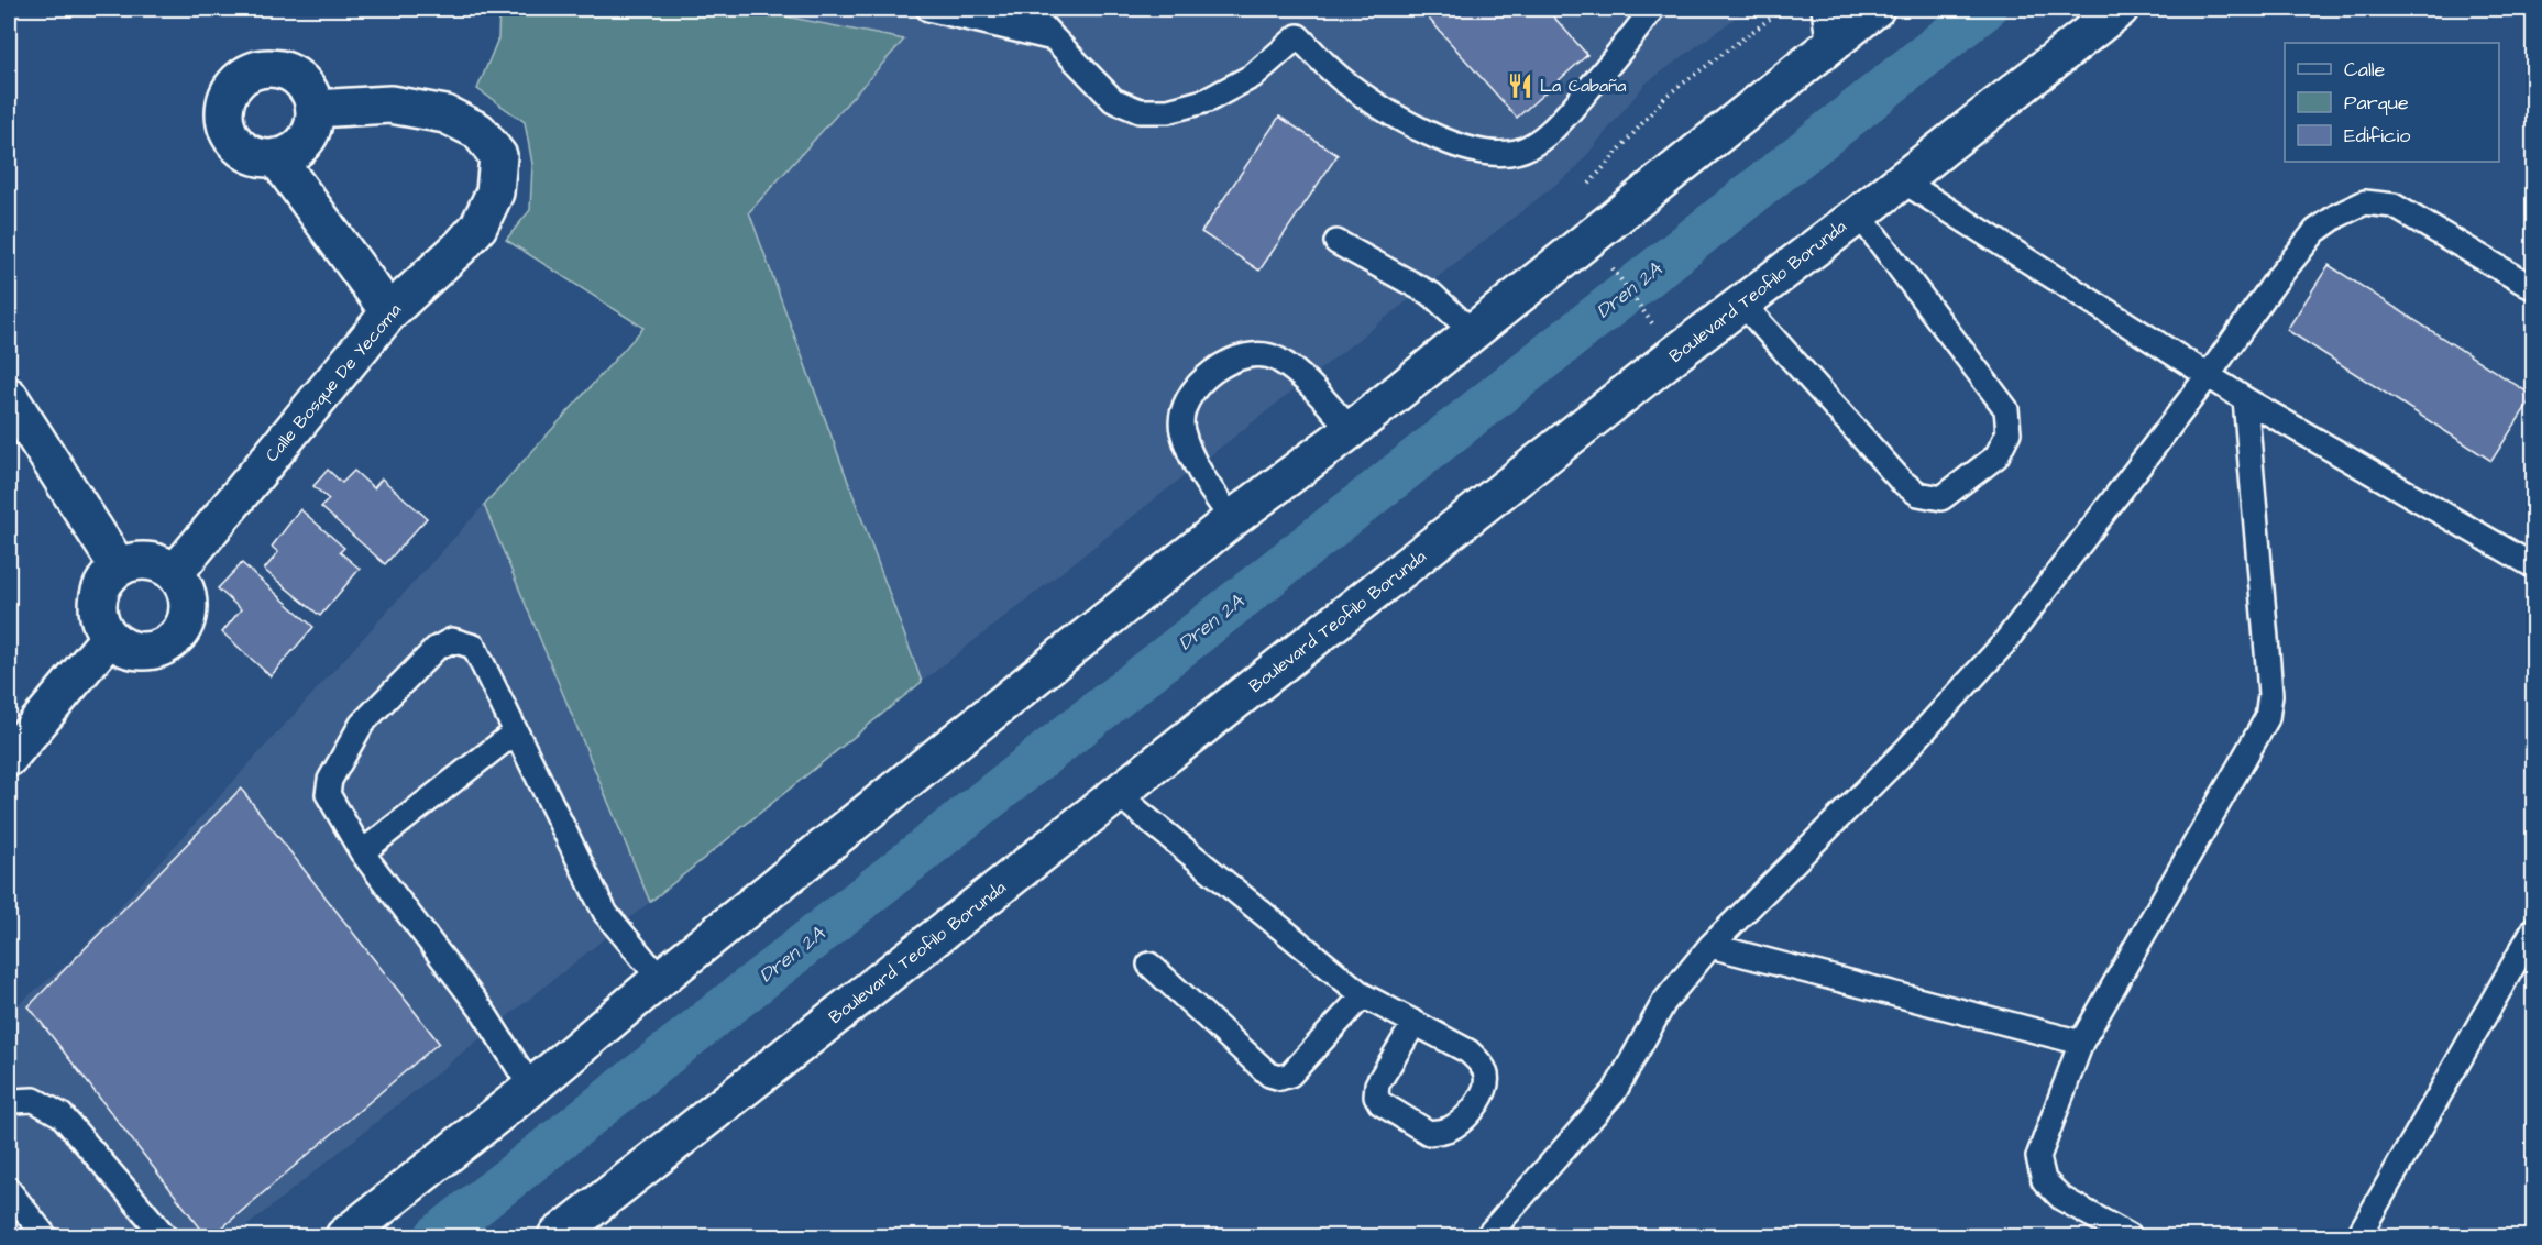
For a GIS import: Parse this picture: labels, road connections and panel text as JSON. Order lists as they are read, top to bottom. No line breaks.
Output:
{"streets":{"main road":["Boulevard Teofilo Borunda","Calle Bosque De Yecoma"]},"water":["Dren 2A"],"places":{"restaurant":["La Cabaña"]},"legend":["Calle","Parque","Edificio"]}
